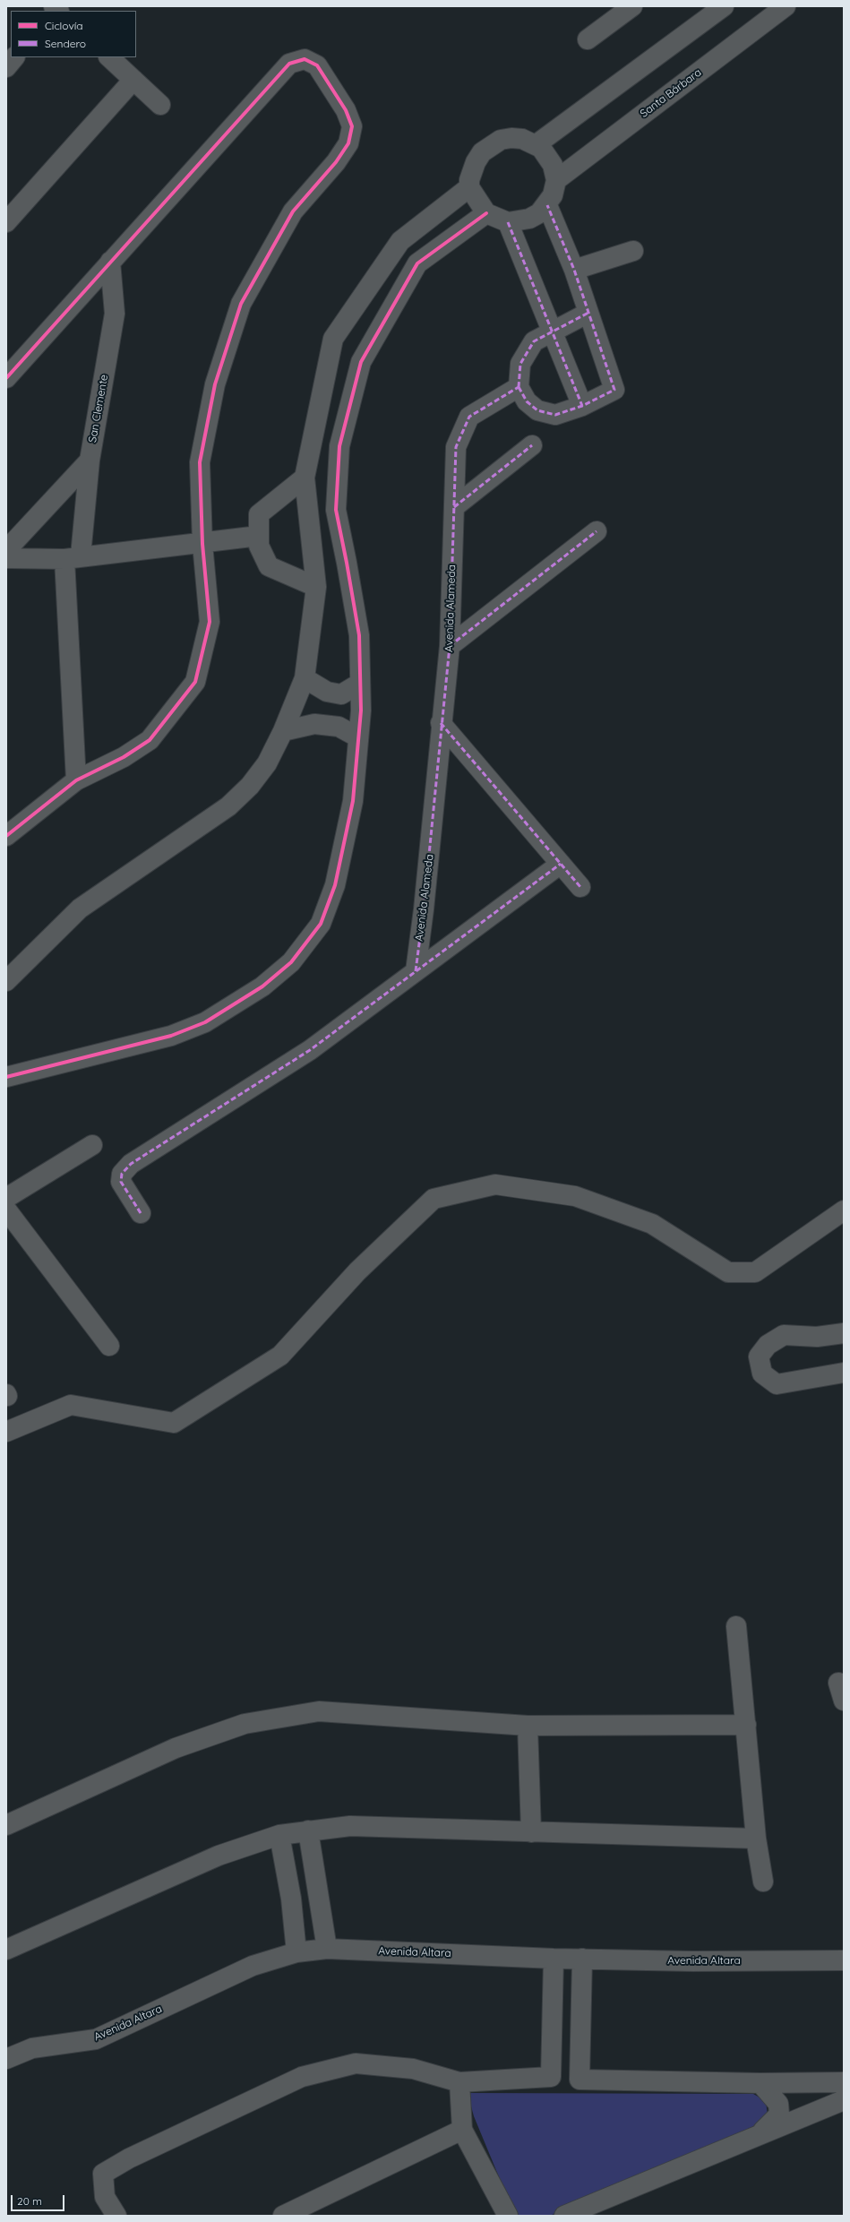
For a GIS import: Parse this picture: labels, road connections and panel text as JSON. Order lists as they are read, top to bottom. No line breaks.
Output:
{"streets":{"street":["Santa Bárbara","San Clemente","Avenida Alameda","Avenida Altara"]},"legend":["Ciclovía","Sendero"],"scale_bar":"20 m"}
